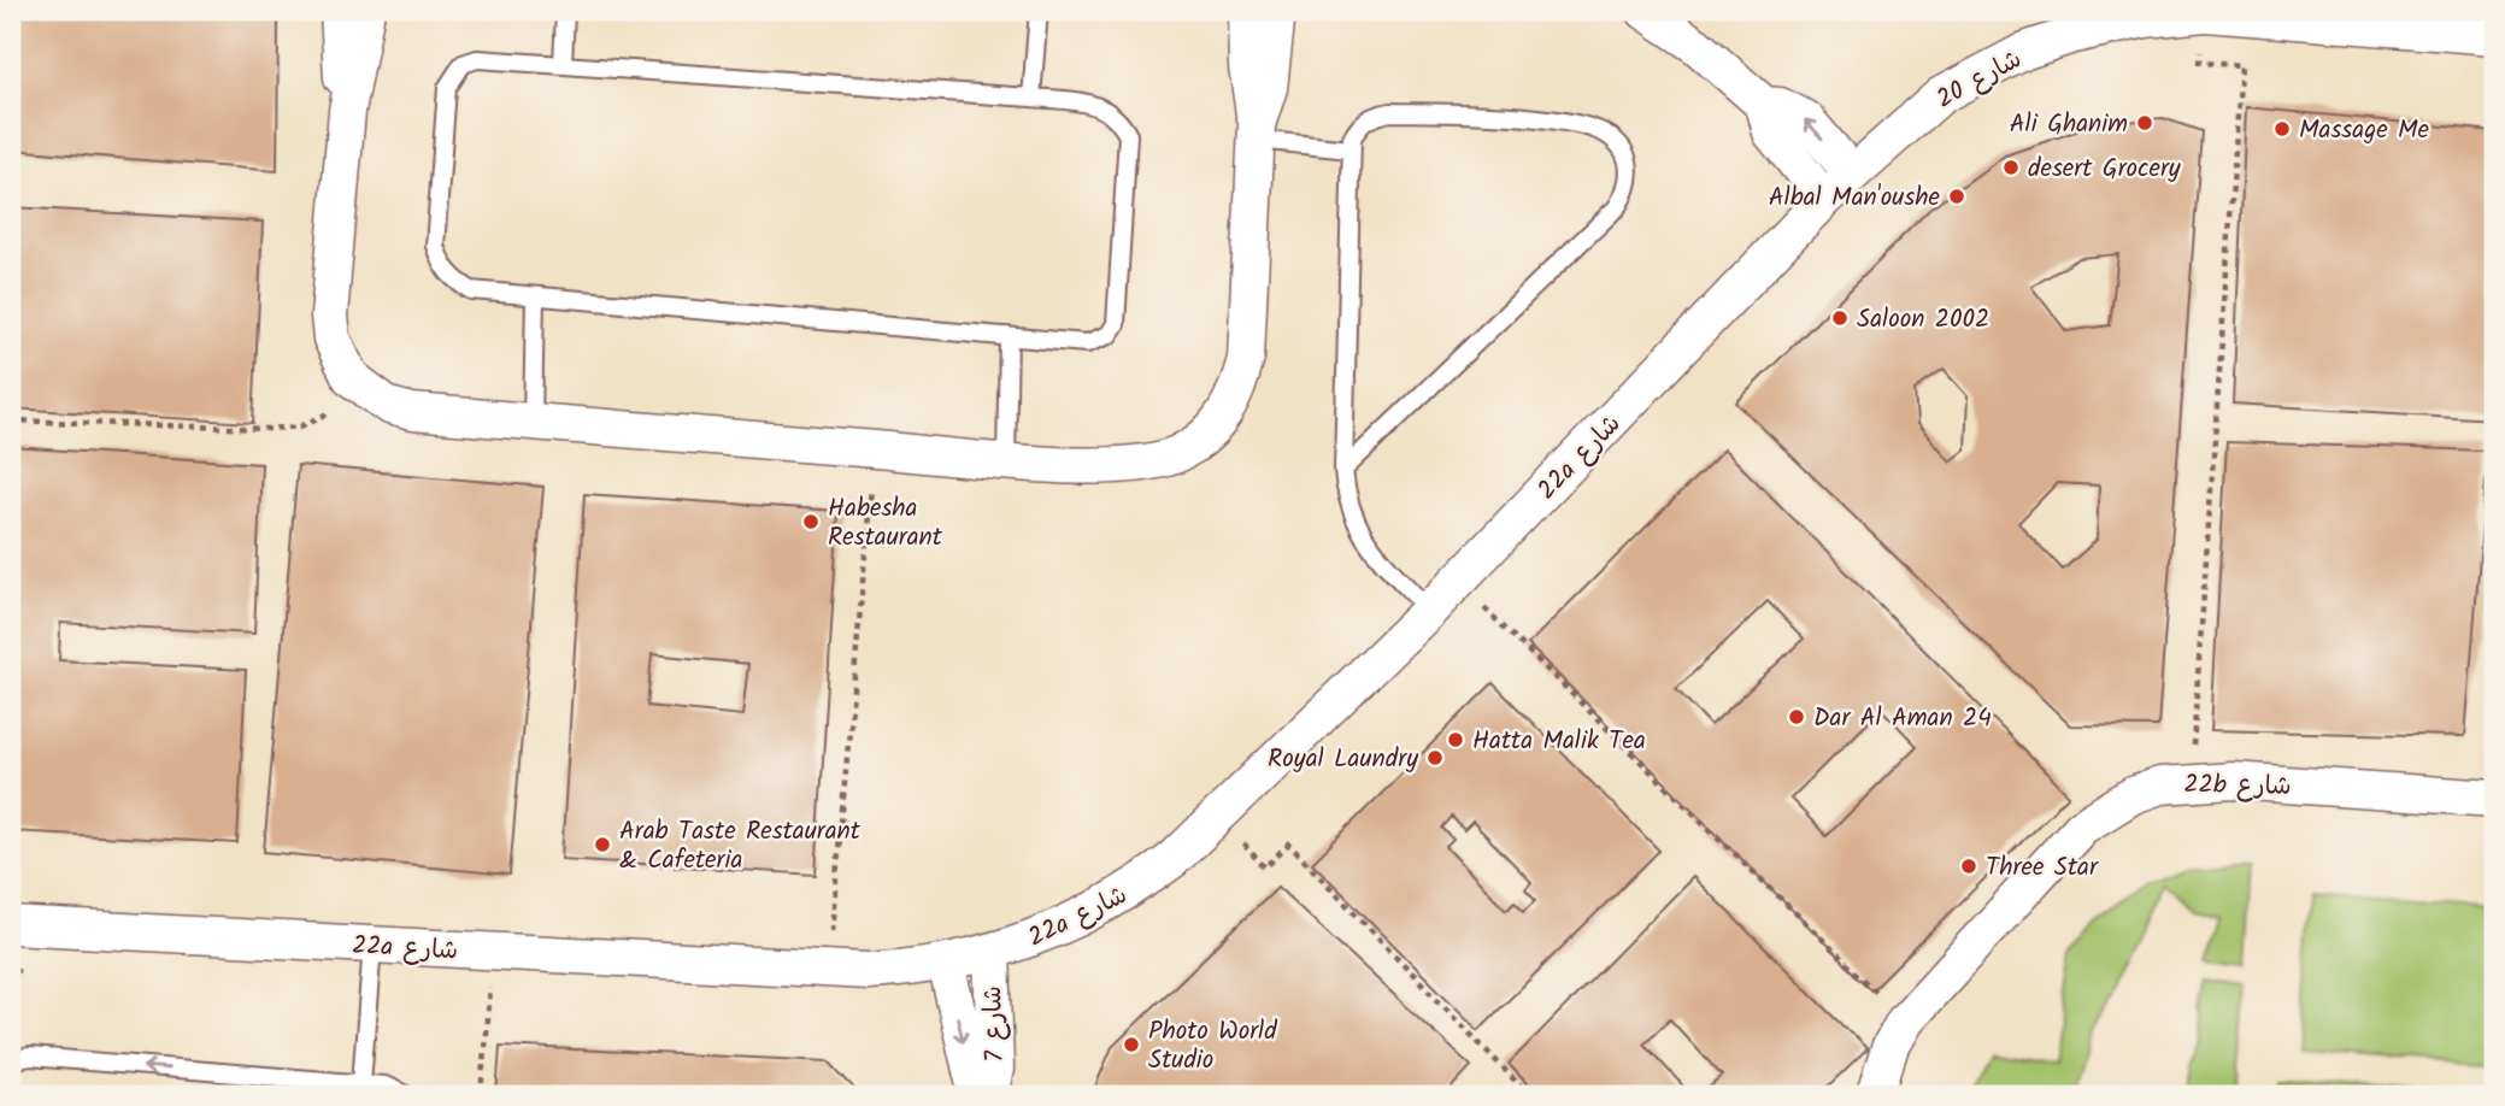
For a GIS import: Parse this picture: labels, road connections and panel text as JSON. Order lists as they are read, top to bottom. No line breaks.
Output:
{"streets":{"street":["شارع 20","22a شارع","22b شارع","شارع 7"]},"crossings":[["شارع 20","22a شارع"],["22a شارع","شارع 7"]],"places":["Ali Ghanim","Massage Me","desert Grocery","Albal Man'oushe","Saloon 2002","Habesha Restaurant","Dar Al Aman 24","Hatta Malik Tea","Royal Laundry","Arab Taste Restaurant & Cafeteria","Three Star","Photo World Studio"]}
